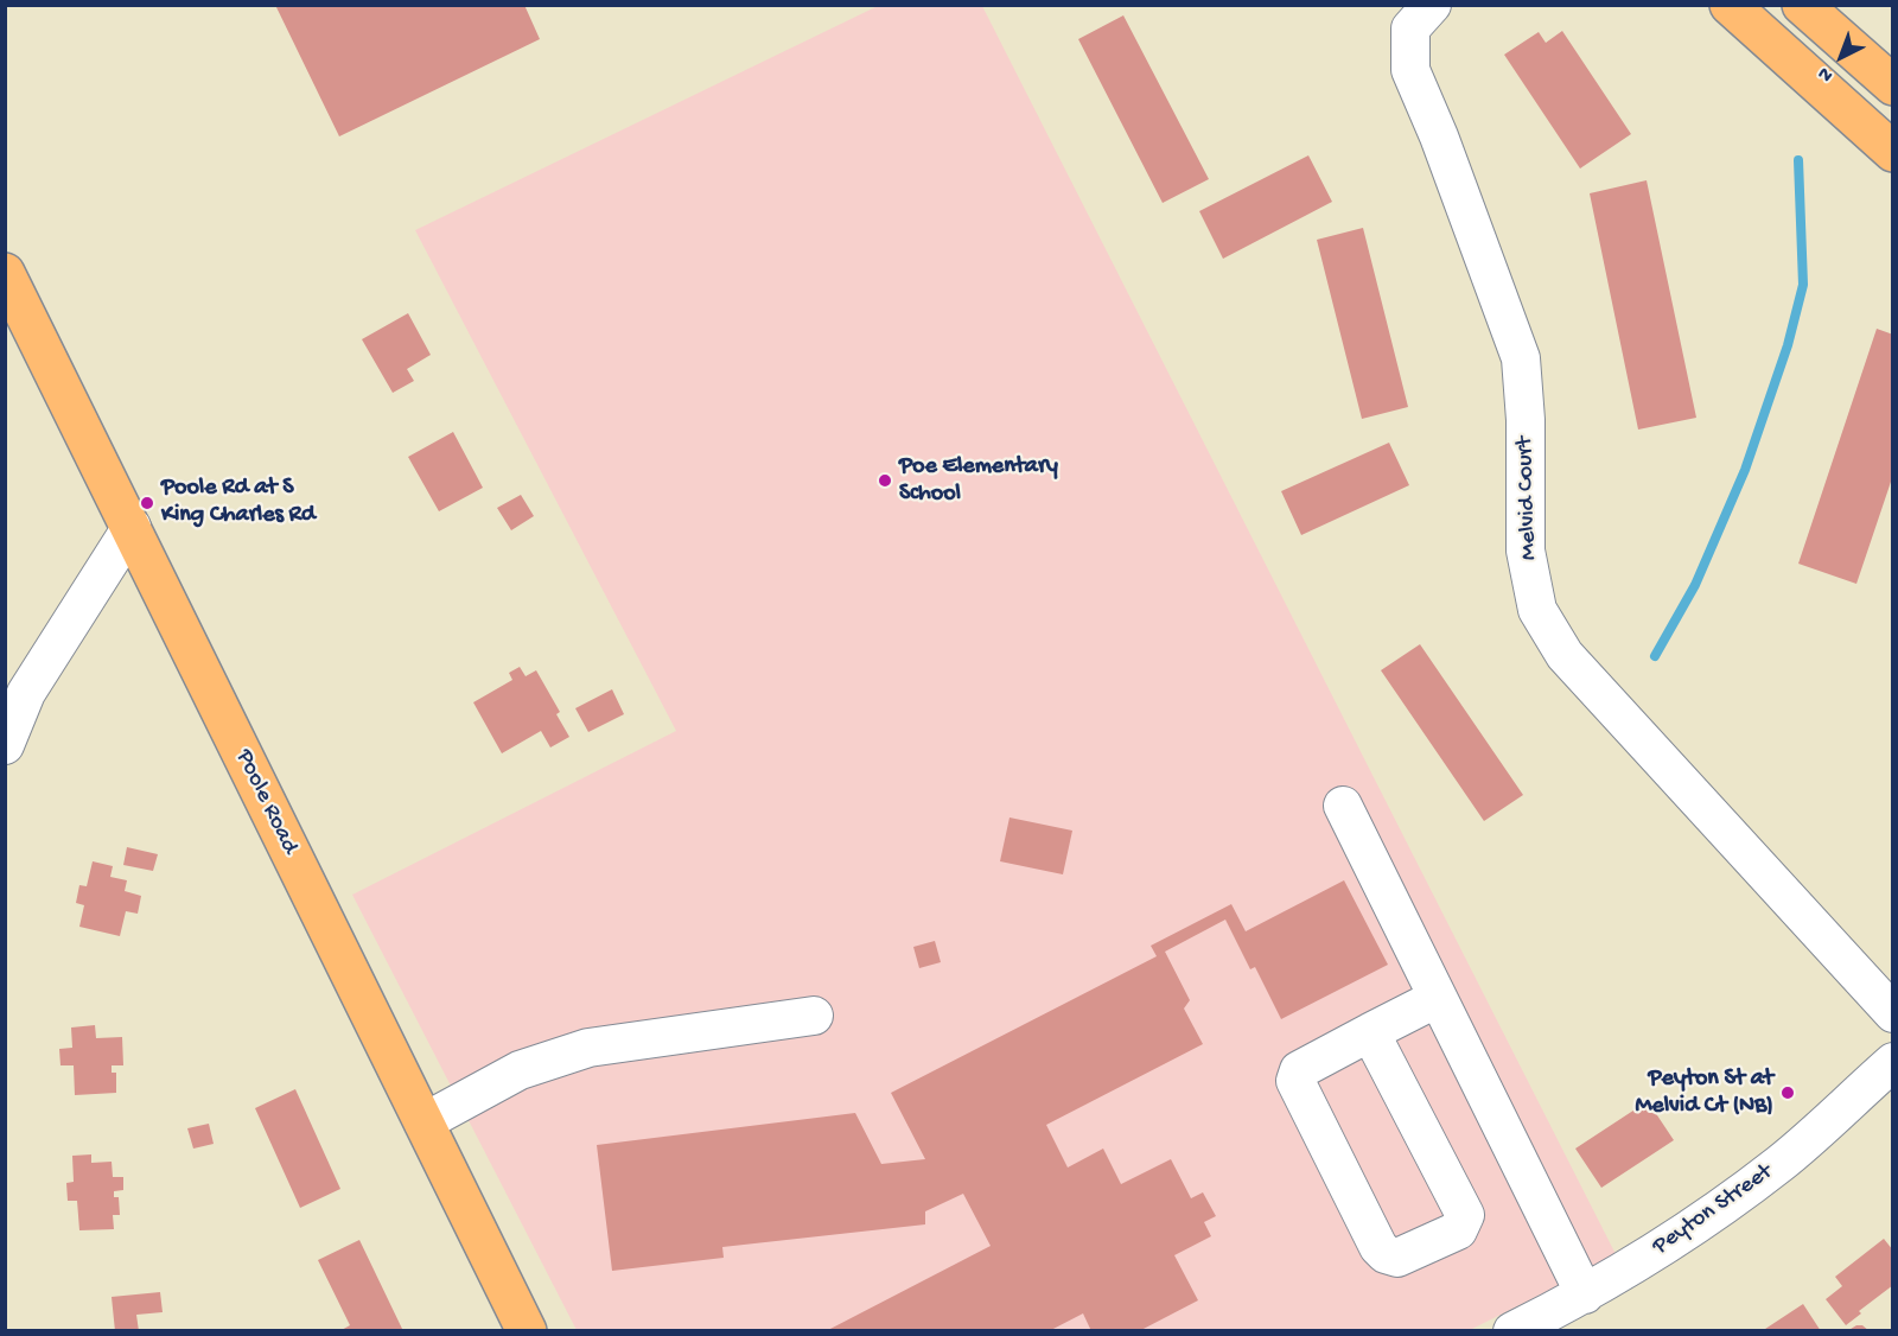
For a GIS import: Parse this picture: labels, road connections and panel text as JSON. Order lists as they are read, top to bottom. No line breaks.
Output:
{"streets":{"main road":["Poole Road"],"street":["Melvid Court","Peyton Street"]},"places":["Poe Elementary School","Poole Rd at S King Charles Rd","Peyton St at Melvid Ct (NB)"],"north":"bottom left"}
